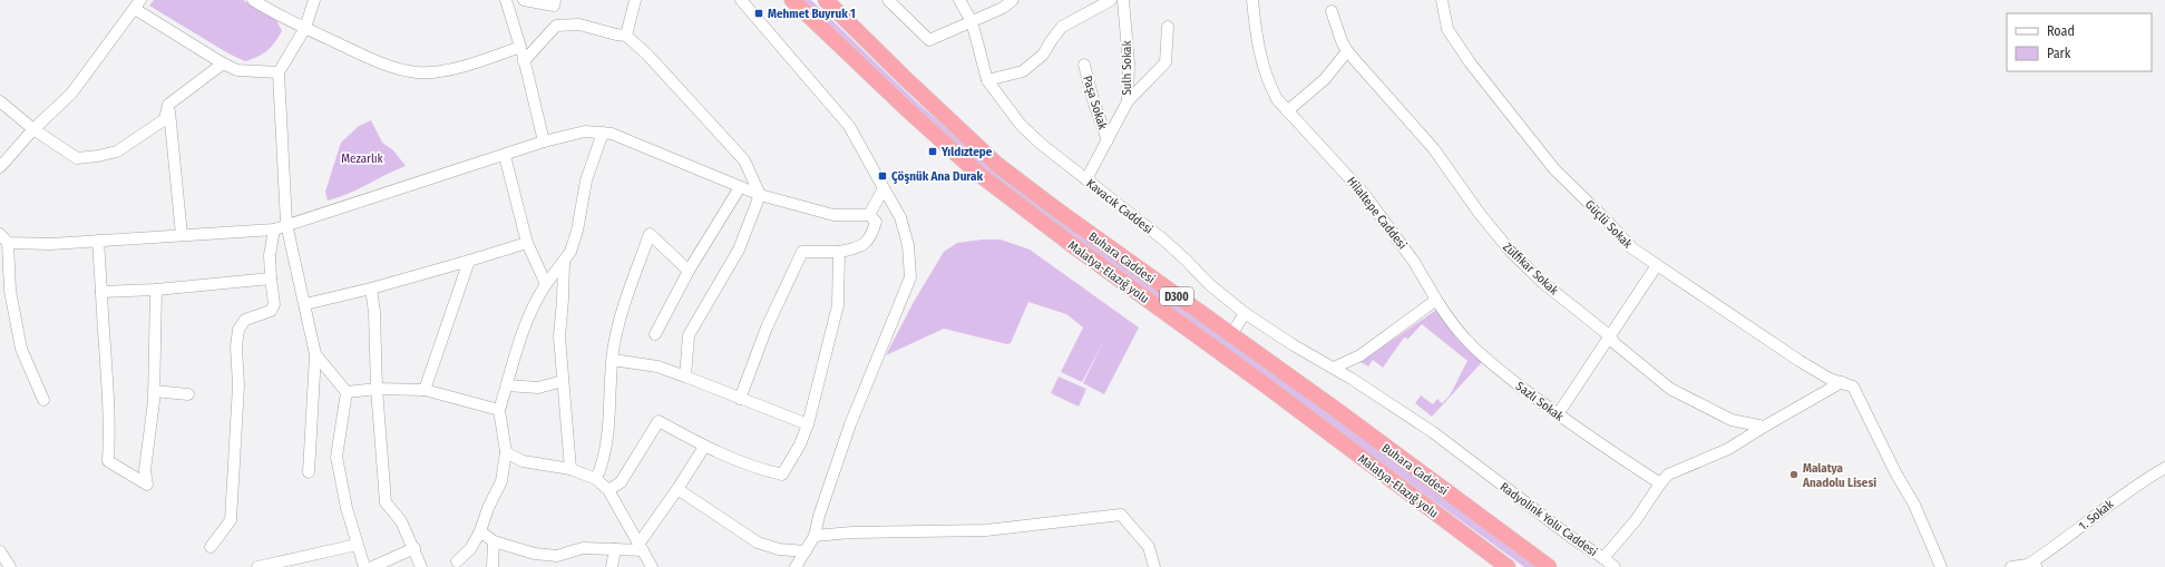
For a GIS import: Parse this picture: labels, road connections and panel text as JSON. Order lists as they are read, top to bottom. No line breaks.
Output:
{"streets":{"highway":["Buhara Caddesi","Malatya-Elazığ yolu","D300"],"street":["Sulh Sokak","Paşa Sokak","Kavacık Caddesi","Hilaltepe Caddesi","Güçlü Sokak","Zülfikar Sokak","Sazlı Sokak","1. Sokak","Radyolink Yolu Caddesi"]},"crossings":[["Sulh Sokak","Paşa Sokak"],["Sulh Sokak","Kavacık Caddesi"],["Kavacık Caddesi","Radyolink Yolu Caddesi"],["Hilaltepe Caddesi","Sazlı Sokak"],["Güçlü Sokak","Radyolink Yolu Caddesi"],["Zülfikar Sokak","Radyolink Yolu Caddesi"],["Sazlı Sokak","Radyolink Yolu Caddesi"]],"parks":["Mezarlık"],"places":{"transit":["Mehmet Buyruk 1","Yıldıztepe","Çöşnük Ana Durak"],"other":["Malatya Anadolu Lisesi"]},"legend":["Road","Park"]}
